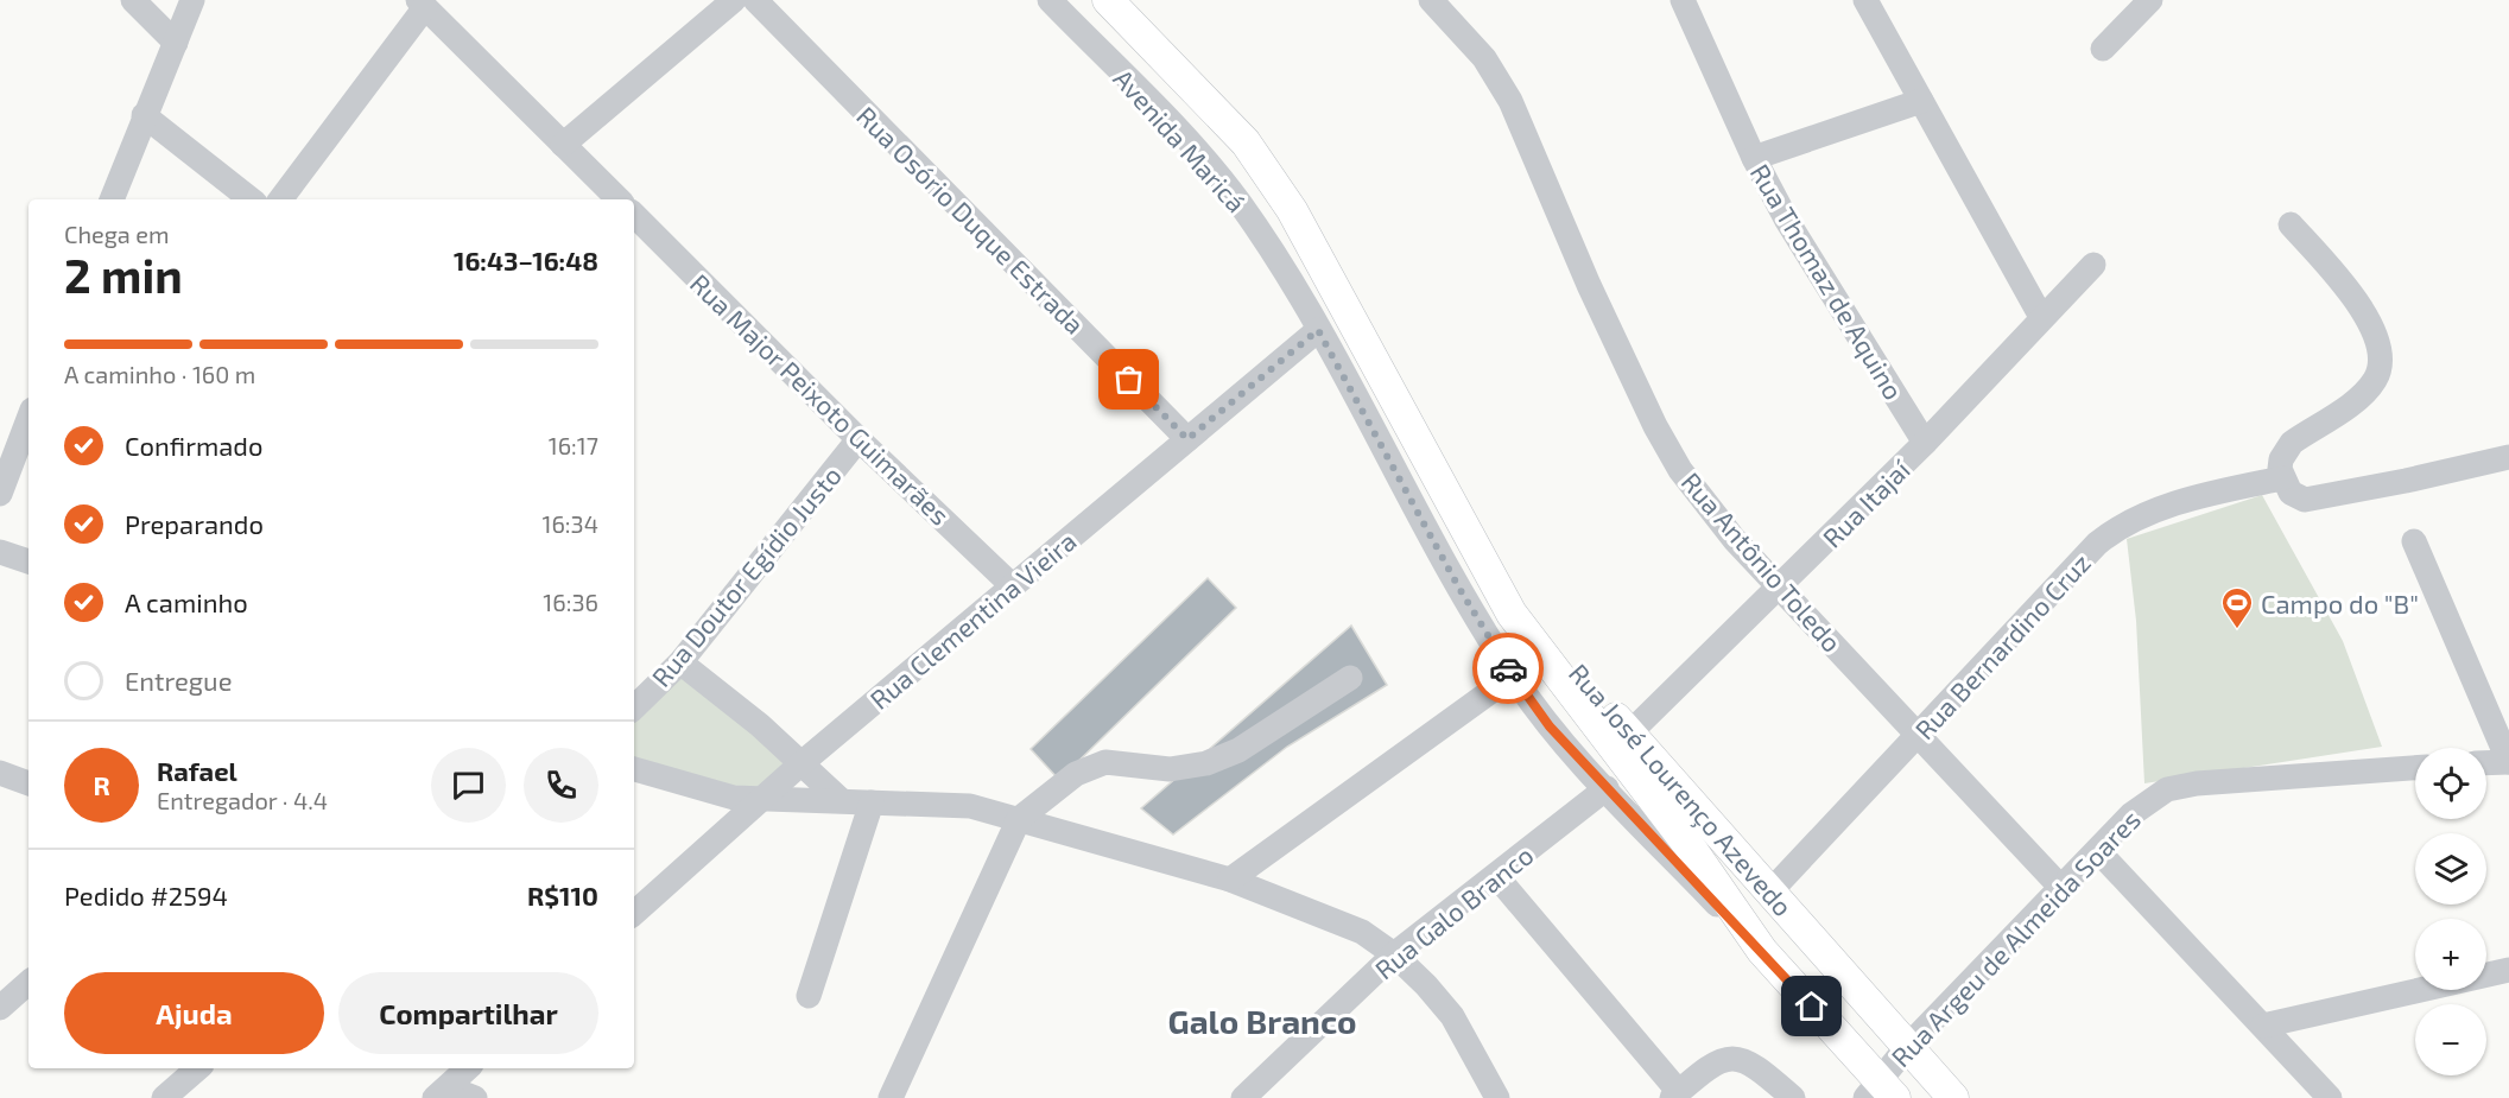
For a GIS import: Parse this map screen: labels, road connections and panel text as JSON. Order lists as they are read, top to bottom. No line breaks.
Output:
{"streets":{"main road":["Rua José Lourenço Azevedo"],"street":["Avenida Maricá","Rua Osório Duque Estrada","Rua Thomaz de Aquino","Rua Major Peixoto Guimarães","Rua Itajaí","Rua Antônio Toledo","Rua Doutor Egídio Justo","Rua Clementina Vieira","Rua Bernardino Cruz","Rua Galo Branco","Rua Argeu de Almeida Soares"]},"crossings":[["Avenida Maricá","Rua Clementina Vieira"],["Avenida Maricá","Rua José Lourenço Azevedo"],["Avenida Maricá","Rua Galo Branco"],["Rua Osório Duque Estrada","Rua Clementina Vieira"],["Rua Thomaz de Aquino","Rua Itajaí"],["Rua Major Peixoto Guimarães","Rua Doutor Egídio Justo"],["Rua Major Peixoto Guimarães","Rua Clementina Vieira"],["Rua Itajaí","Rua Antônio Toledo"],["Rua Itajaí","Rua José Lourenço Azevedo"],["Rua Antônio Toledo","Rua Bernardino Cruz"],["Rua Antônio Toledo","Rua Argeu de Almeida Soares"],["Rua Bernardino Cruz","Rua José Lourenço Azevedo"],["Rua José Lourenço Azevedo","Rua Argeu de Almeida Soares"]],"districts":["Galo Branco"],"places":{"sports":["Campo do \"B\""]},"page":{"heading":["2 min","Chega em","16:43–16:48"],"panel":["Rafael","Entregador · 4.4","Pedido #2594","R$110"],"bar":"A caminho · 160 m","list":[["Confirmado","16:17"],["Preparando","16:34"],["A caminho","16:36"],"Entregue"],"map_buttons":["+","−"],"round":"R","buttons":["Ajuda","Compartilhar"]}}
